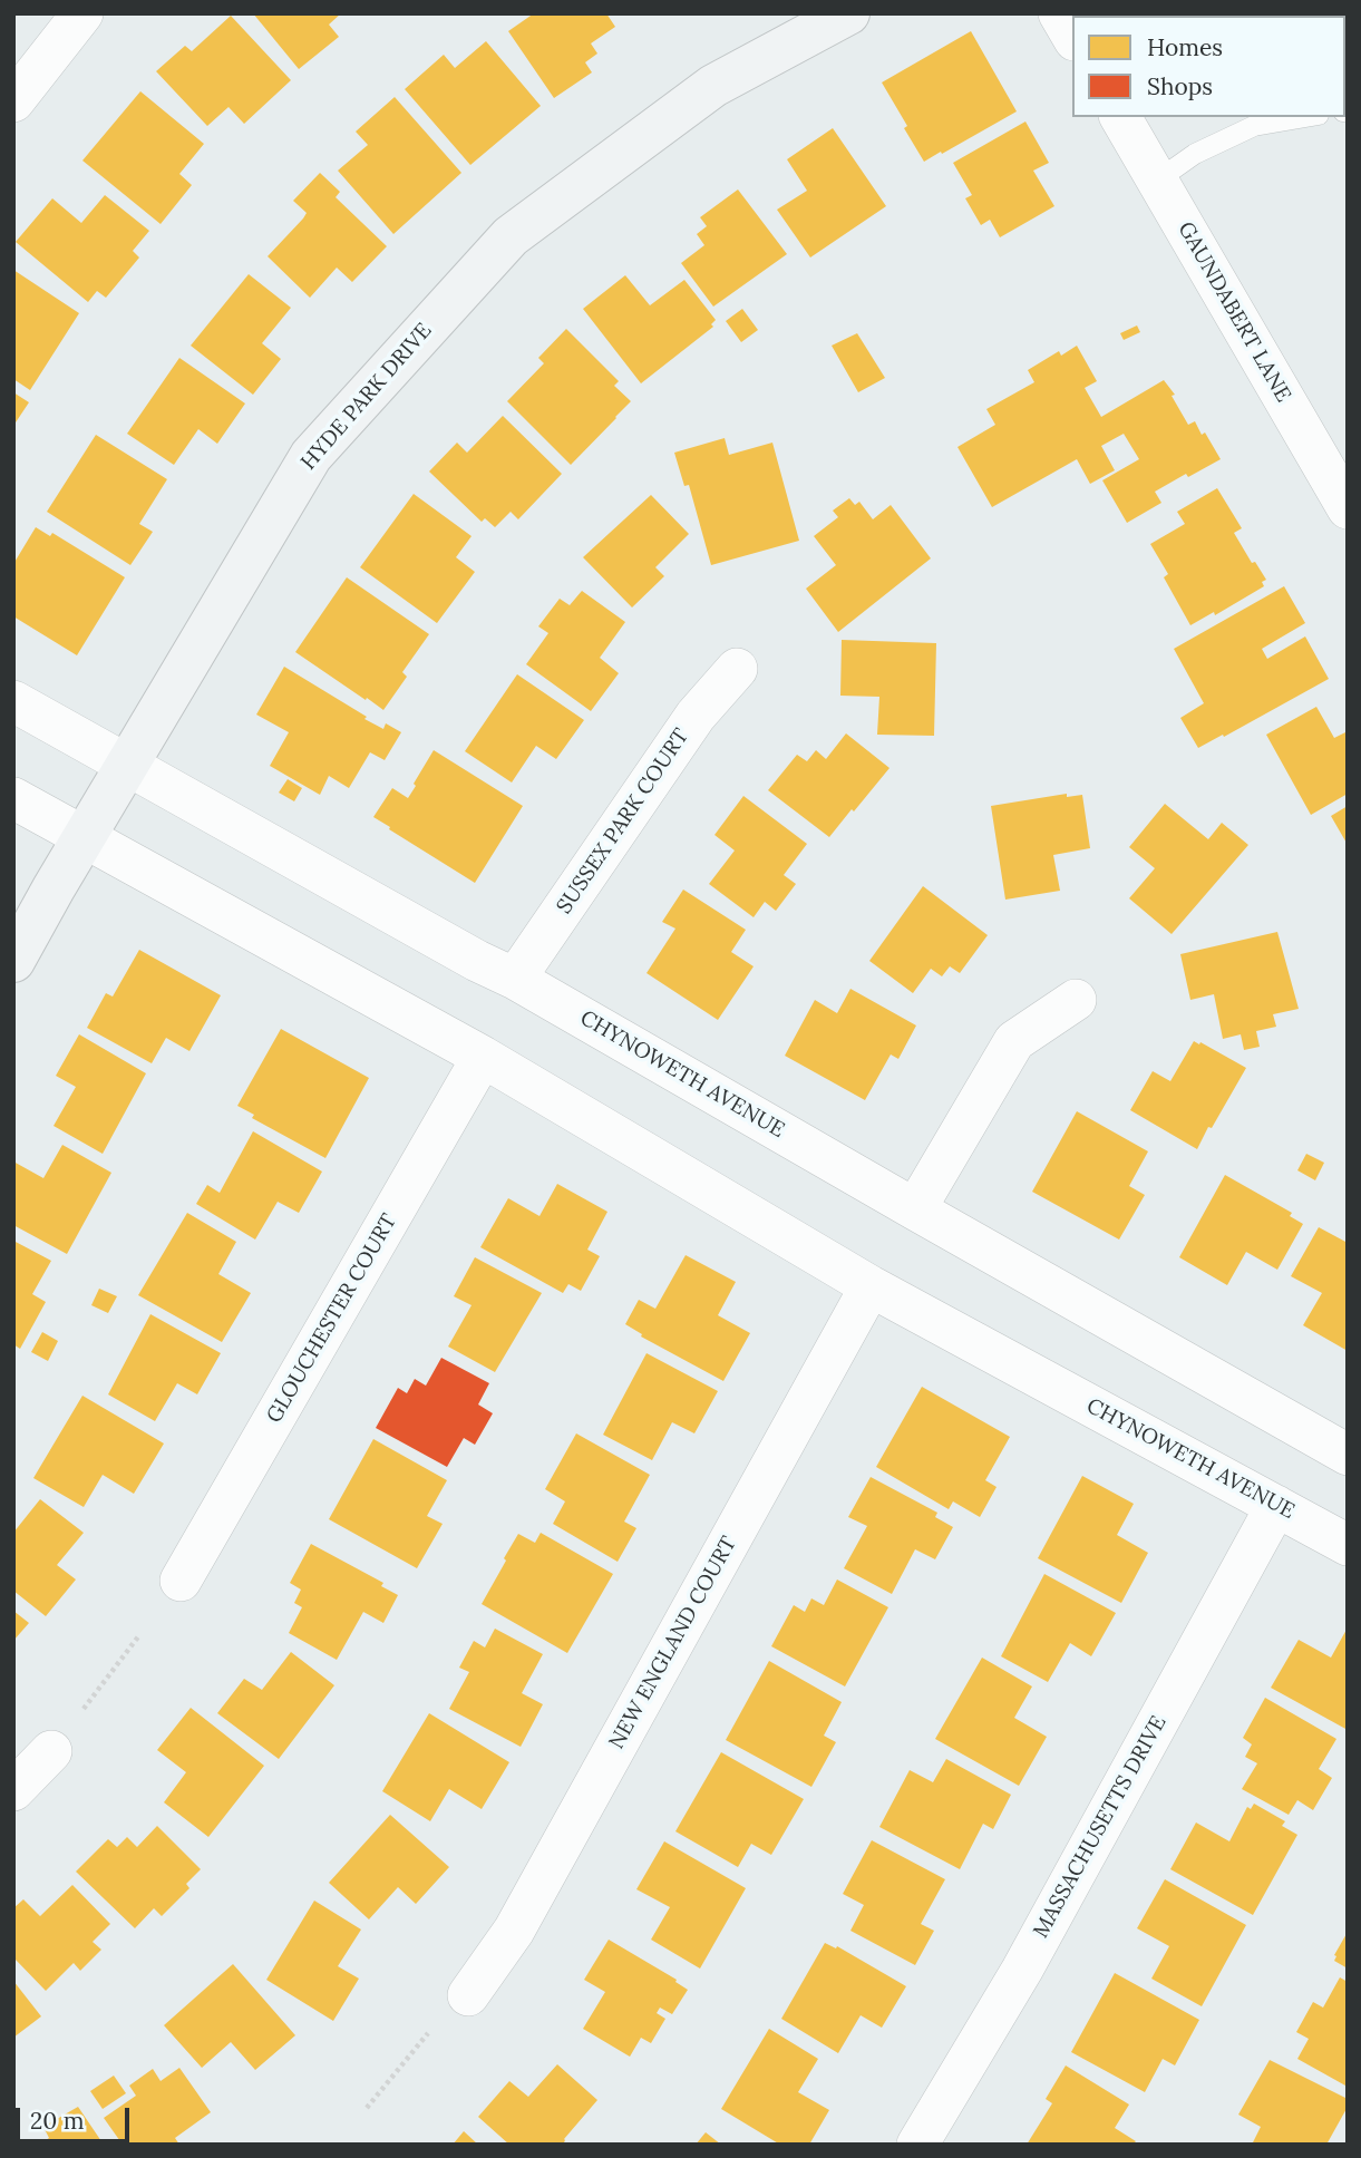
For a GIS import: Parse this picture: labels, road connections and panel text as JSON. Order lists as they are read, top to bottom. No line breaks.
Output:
{"streets":{"street":["GAUNDABERT LANE","HYDE PARK DRIVE","SUSSEX PARK COURT","CHYNOWETH AVENUE","GLOUCHESTER COURT","NEW ENGLAND COURT","MASSACHUSETTS DRIVE"]},"crossings":[["HYDE PARK DRIVE","CHYNOWETH AVENUE"],["SUSSEX PARK COURT","CHYNOWETH AVENUE"],["CHYNOWETH AVENUE","GLOUCHESTER COURT"],["CHYNOWETH AVENUE","NEW ENGLAND COURT"],["CHYNOWETH AVENUE","MASSACHUSETTS DRIVE"]],"legend":["Homes","Shops"],"scale_bar":"20 m"}
